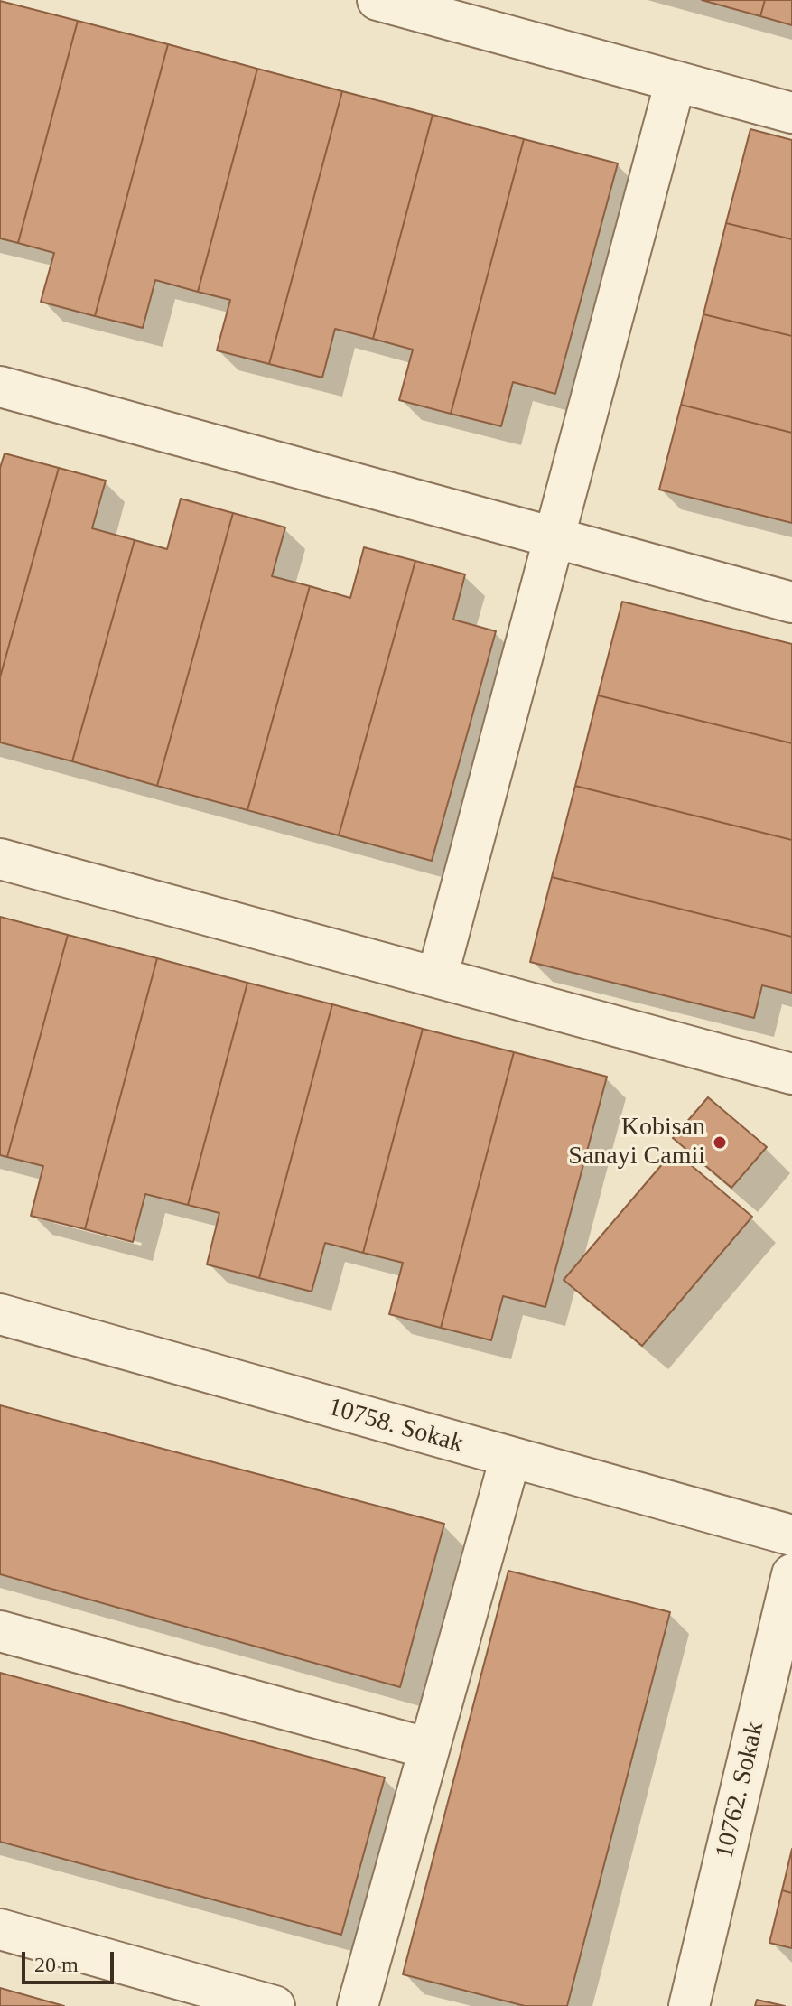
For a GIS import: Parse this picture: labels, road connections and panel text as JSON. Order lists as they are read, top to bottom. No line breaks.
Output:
{"streets":{"street":["10758. Sokak","10762. Sokak"]},"places":["Kobisan Sanayi Camii"],"scale_bar":"20 m"}
